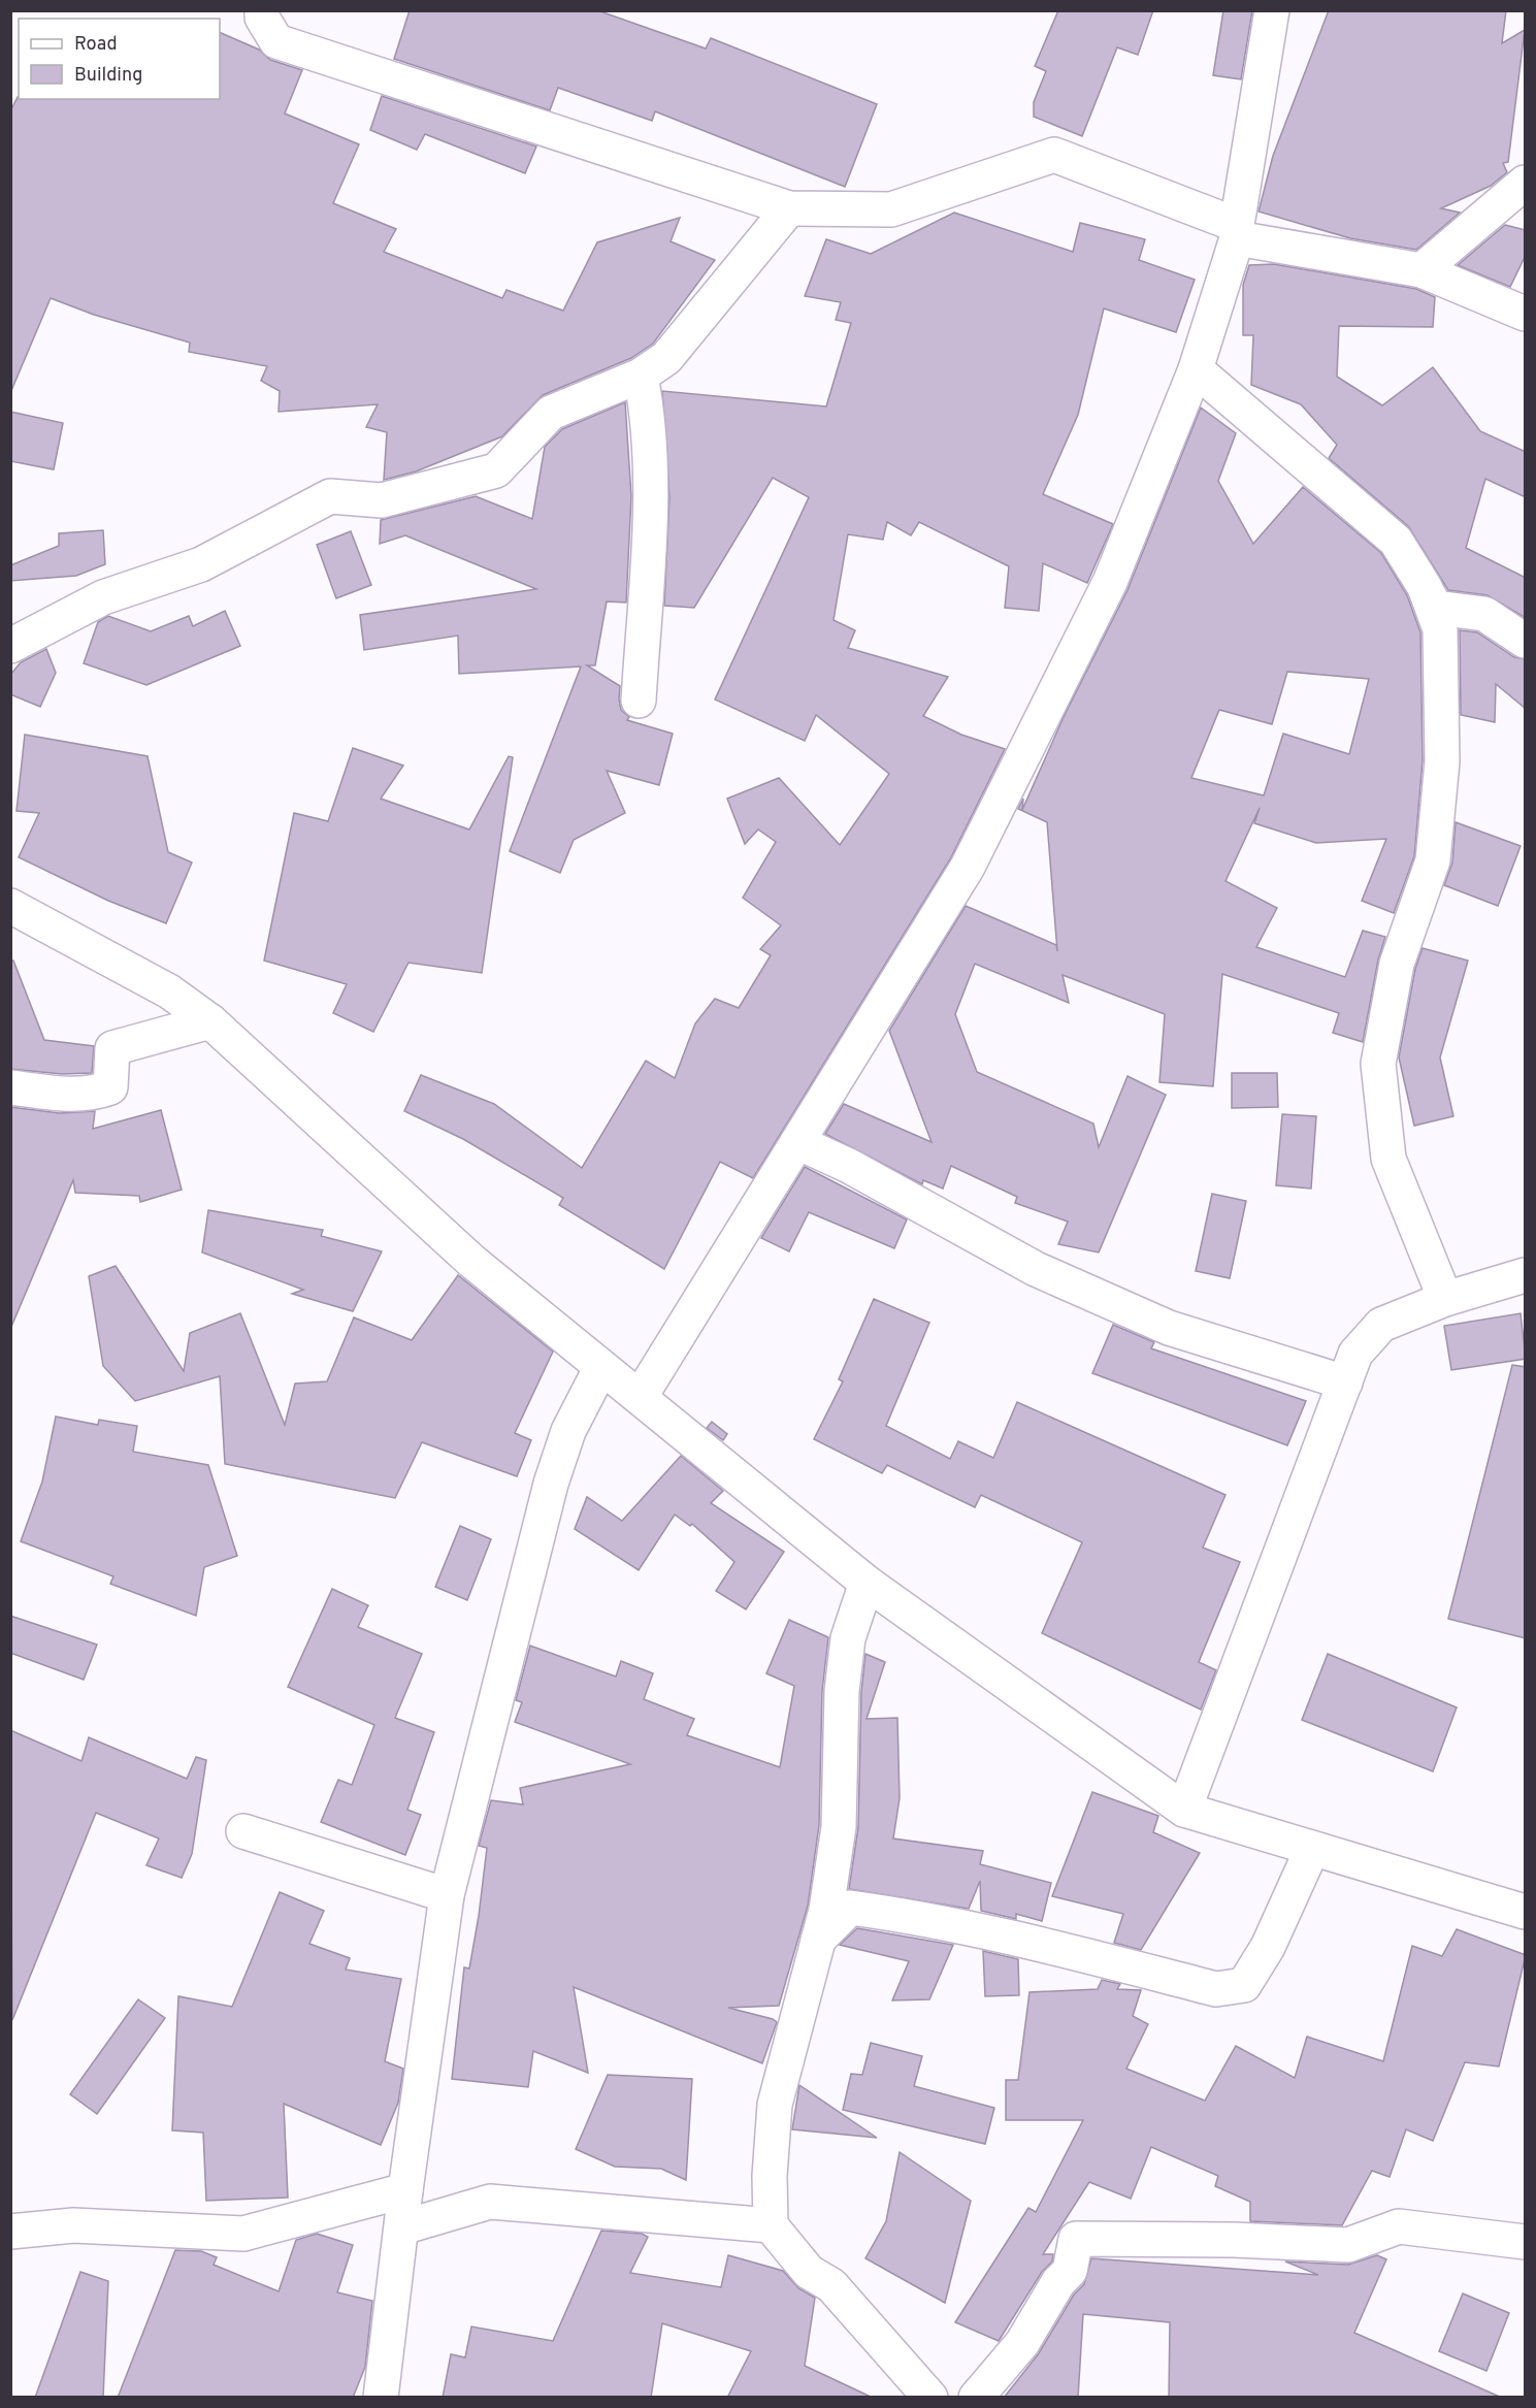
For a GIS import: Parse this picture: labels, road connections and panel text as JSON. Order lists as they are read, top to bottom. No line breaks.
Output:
{"legend":["Road","Building"]}
